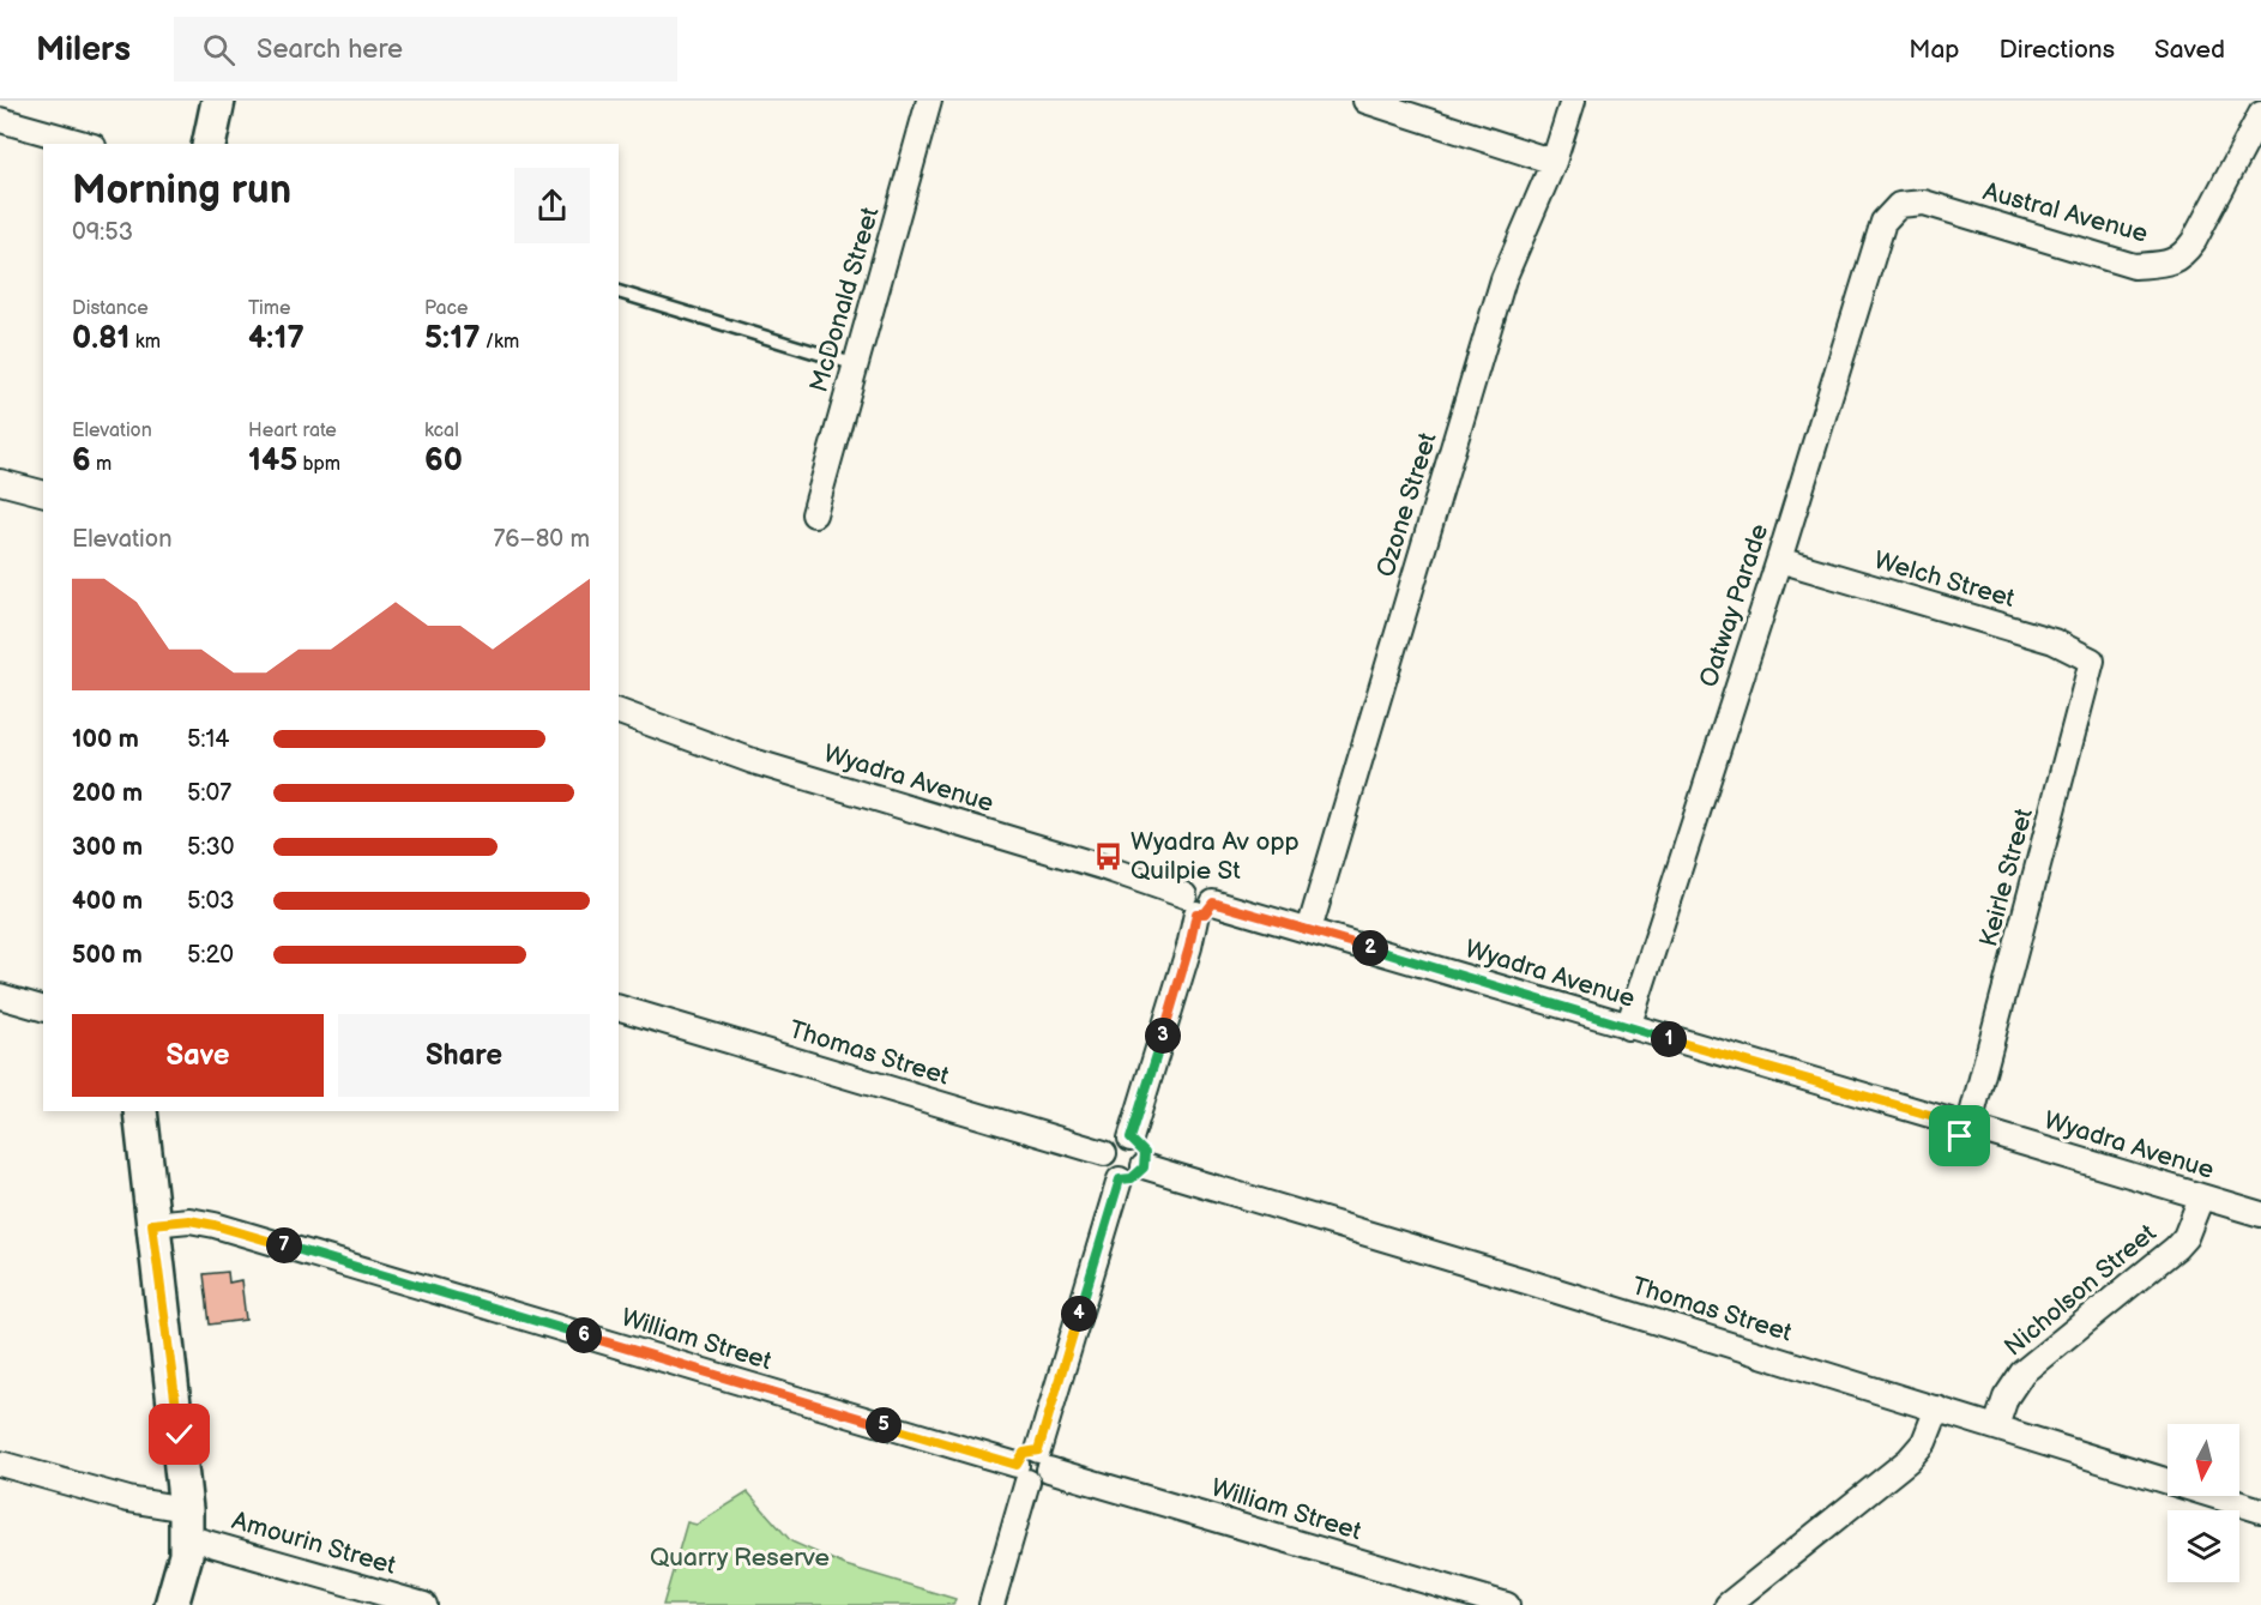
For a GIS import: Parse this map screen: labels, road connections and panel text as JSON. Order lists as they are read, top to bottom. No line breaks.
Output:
{"streets":{"street":["Austral Avenue","McDonald Street","Ozone Street","Welch Street","Oatway Parade","Wyadra Avenue","Keirle Street","Thomas Street","Nicholson Street","William Street","Amourin Street"]},"crossings":[["Austral Avenue","Oatway Parade"],["Ozone Street","Wyadra Avenue"],["Welch Street","Oatway Parade"],["Welch Street","Keirle Street"],["Oatway Parade","Wyadra Avenue"],["Wyadra Avenue","Keirle Street"],["Wyadra Avenue","Nicholson Street"],["Thomas Street","Nicholson Street"]],"parks":["Quarry Reserve"],"places":{"bus stop":["Wyadra Av opp Quilpie St"]},"north":"bottom","page":{"header":"Milers","search":"Search here","nav":["Map","Directions","Saved"],"heading":["Morning run","09:53"],"stats":[["Distance","0.81 km"],["Time","4:17"],["Pace","5:17 /km"],["Elevation","6 m"],["Heart rate","145 bpm"],["kcal","60"]],"chart":["Elevation","76–80 m"],"list":[{"name":"100 m","note":"5:14"},{"name":"200 m","note":"5:07"},{"name":"300 m","note":"5:30"},{"name":"400 m","note":"5:03"},{"name":"500 m","note":"5:20"}],"pins":["2","3","1","7","4","6","5"],"buttons":["Save","Share"]}}
